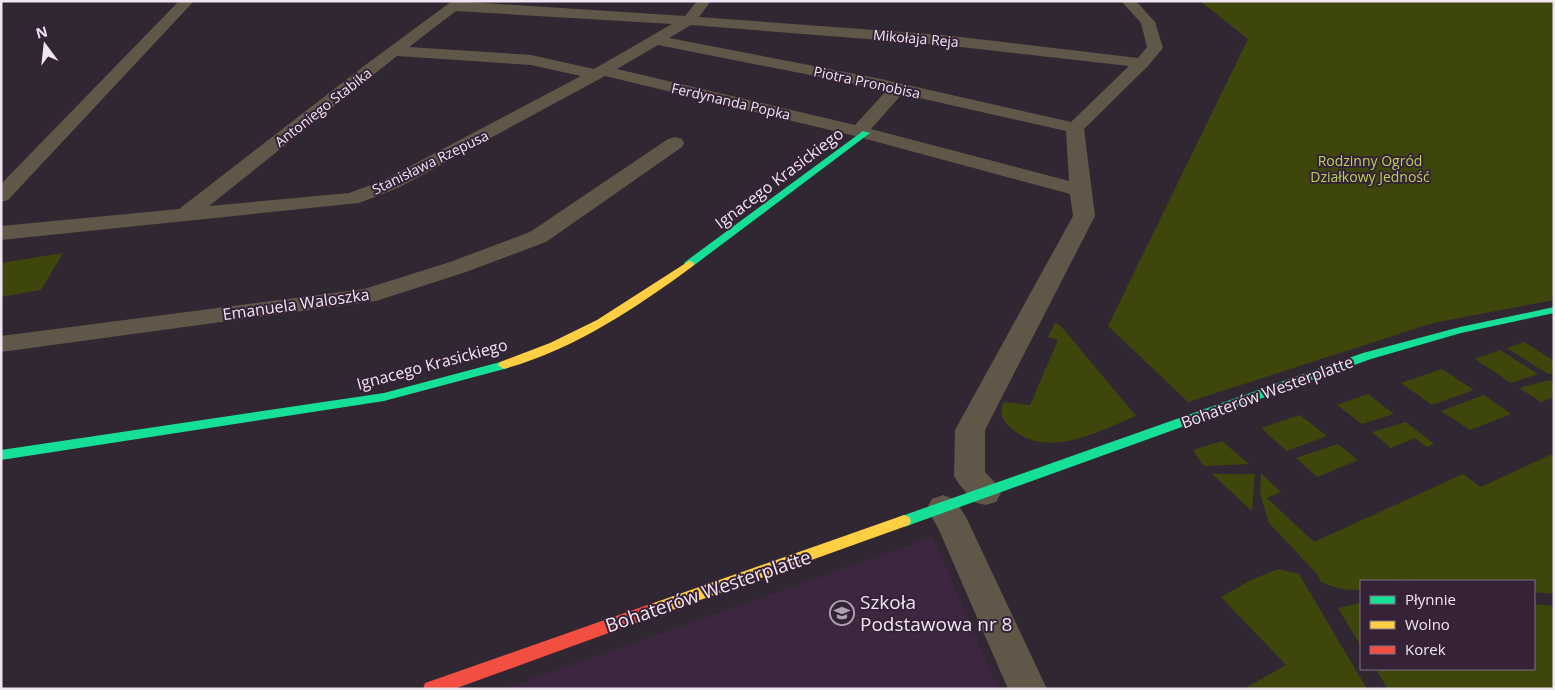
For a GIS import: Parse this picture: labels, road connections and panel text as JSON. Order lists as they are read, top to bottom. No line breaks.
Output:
{"streets":{"street":["Mikołaja Reja","Piotra Pronobisa","Ferdynanda Popka","Antoniego Stabika","Stanisława Rzepusa","Ignacego Krasickiego","Emanuela Waloszka","Bohaterów Westerplatte"]},"crossings":[["Mikołaja Reja","Antoniego Stabika"],["Mikołaja Reja","Stanisława Rzepusa"],["Piotra Pronobisa","Stanisława Rzepusa"],["Ferdynanda Popka","Antoniego Stabika"],["Ferdynanda Popka","Stanisława Rzepusa"],["Ferdynanda Popka","Ignacego Krasickiego"],["Antoniego Stabika","Stanisława Rzepusa"]],"parks":["Rodzinny Ogród Działkowy Jedność"],"places":{"school or university":["Szkoła Podstawowa nr 8"]},"legend":["Płynnie","Wolno","Korek"],"north":"top"}
